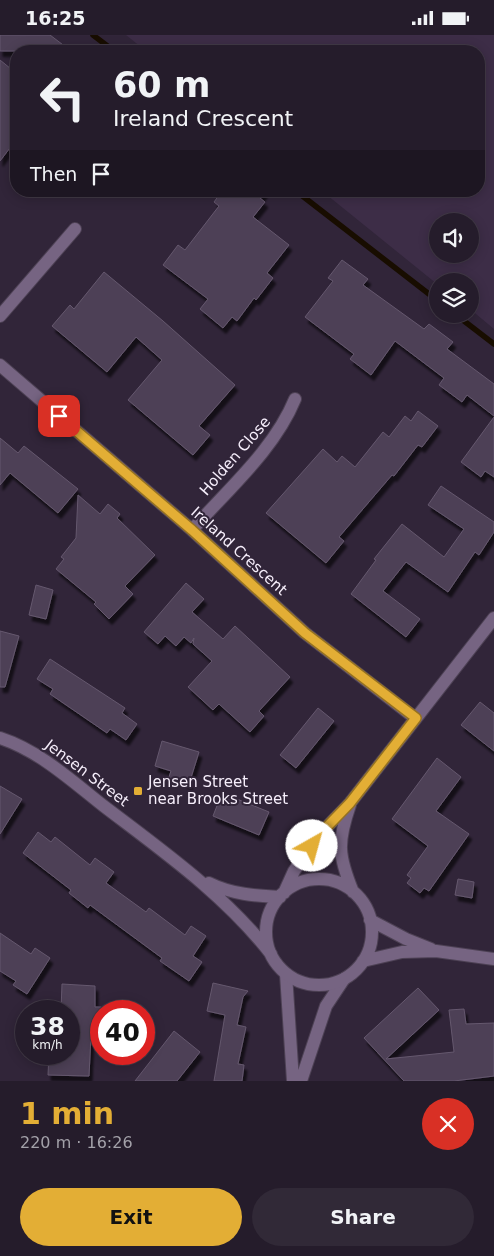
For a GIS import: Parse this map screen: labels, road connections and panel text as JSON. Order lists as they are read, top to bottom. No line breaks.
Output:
{"streets":{"street":["Holden Close","Ireland Crescent","Jensen Street"]},"crossings":[["Holden Close","Ireland Crescent"]],"places":{"transit":["Jensen Street near Brooks Street"]},"page":{"status":"16:25","turn":["60 m","Ireland Crescent"],"then":"Then","speed":"38 km/h","limit":"40","heading":["1 min","220 m · 16:26"],"buttons":["Exit","Share"]}}
